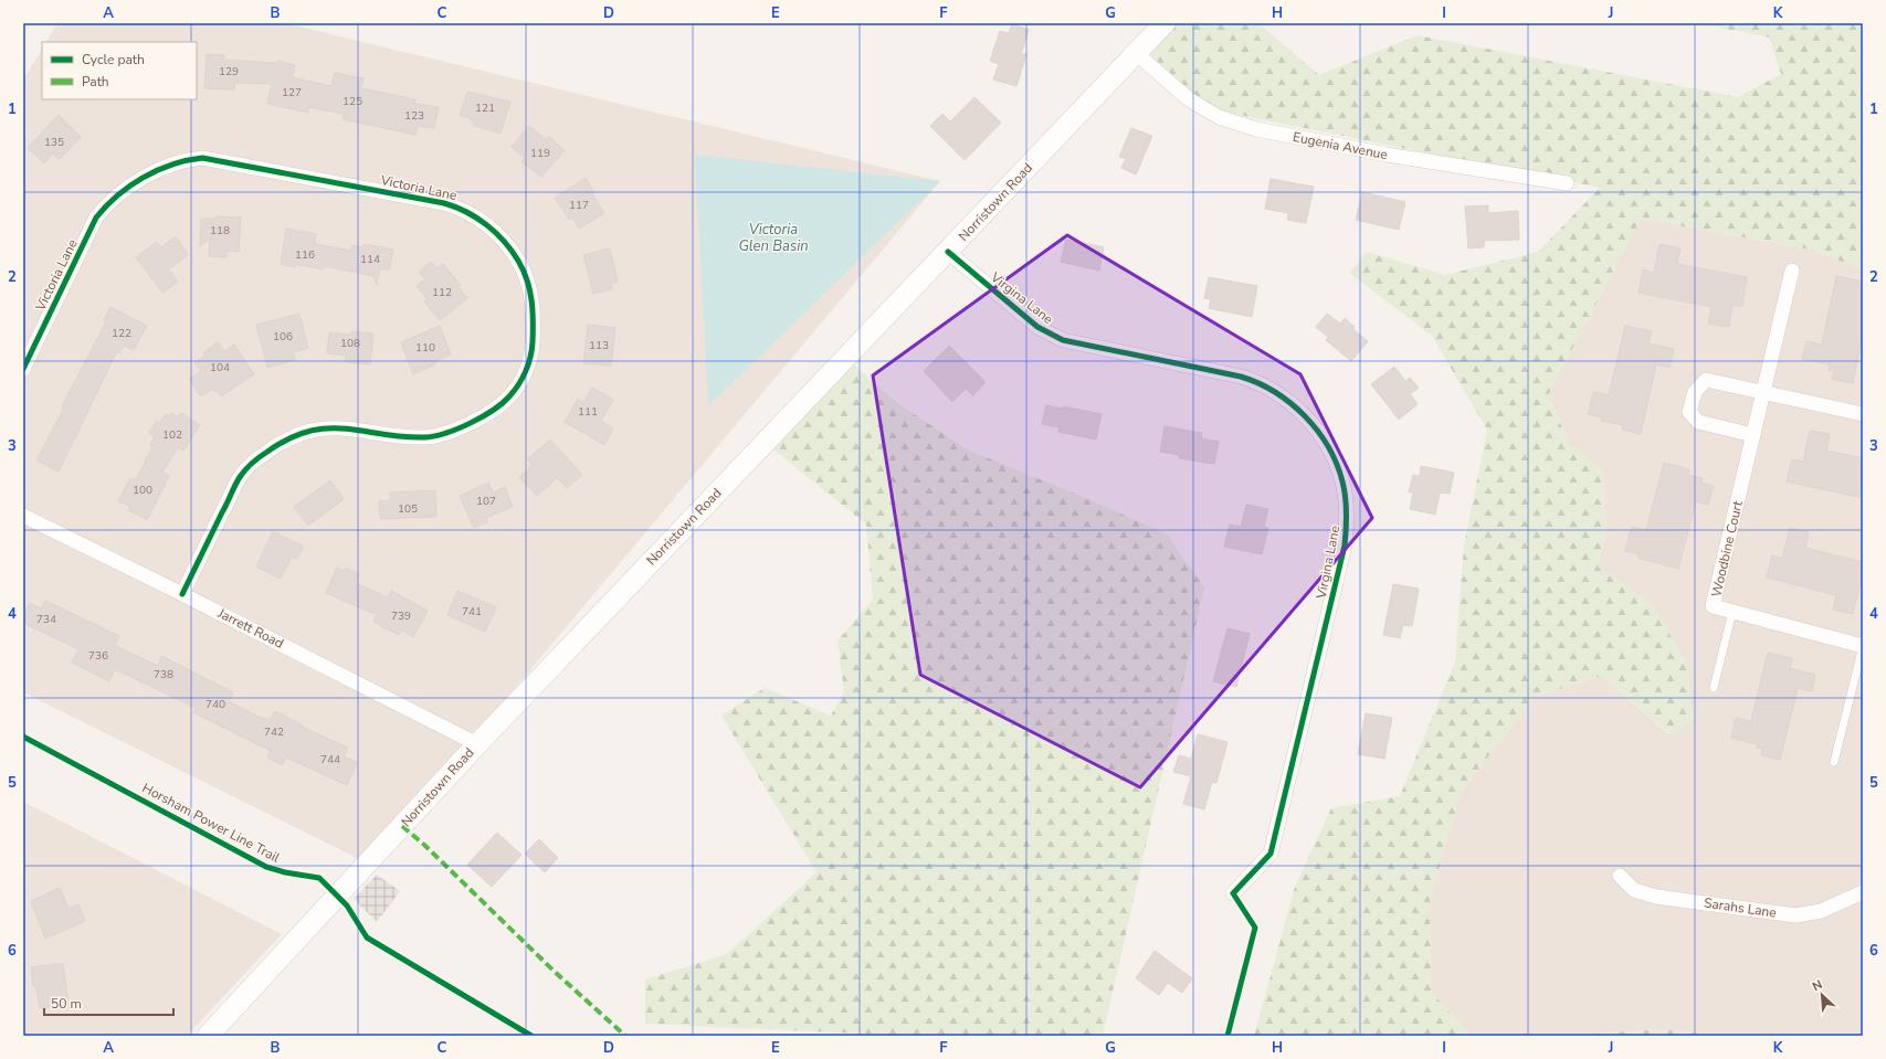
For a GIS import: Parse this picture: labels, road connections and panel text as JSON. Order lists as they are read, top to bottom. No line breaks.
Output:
{"streets":{"main road":["Norristown Road"],"street":["Eugenia Avenue","Victoria Lane","Virgina Lane","Woodbine Court","Jarrett Road","Sarahs Lane"],"cycle path":["Horsham Power Line Trail"]},"crossings":[["Eugenia Avenue","Norristown Road"],["Victoria Lane","Jarrett Road"],["Norristown Road","Virgina Lane"],["Norristown Road","Jarrett Road"]],"water":["Victoria Glen Basin"],"house_numbers":["129","127","125","121","123","135","119","117","118","116","114","112","122","106","108","113","110","104","111","102","100","107","105","741","739","734","736","738","740","742","744"],"legend":["Cycle path","Path"],"scale_bar":"50 m","north":"top left","grid":{"columns":["A","B","C","D","E","F","G","H","I","J","K"],"rows":["1","2","3","4","5","6"]}}
